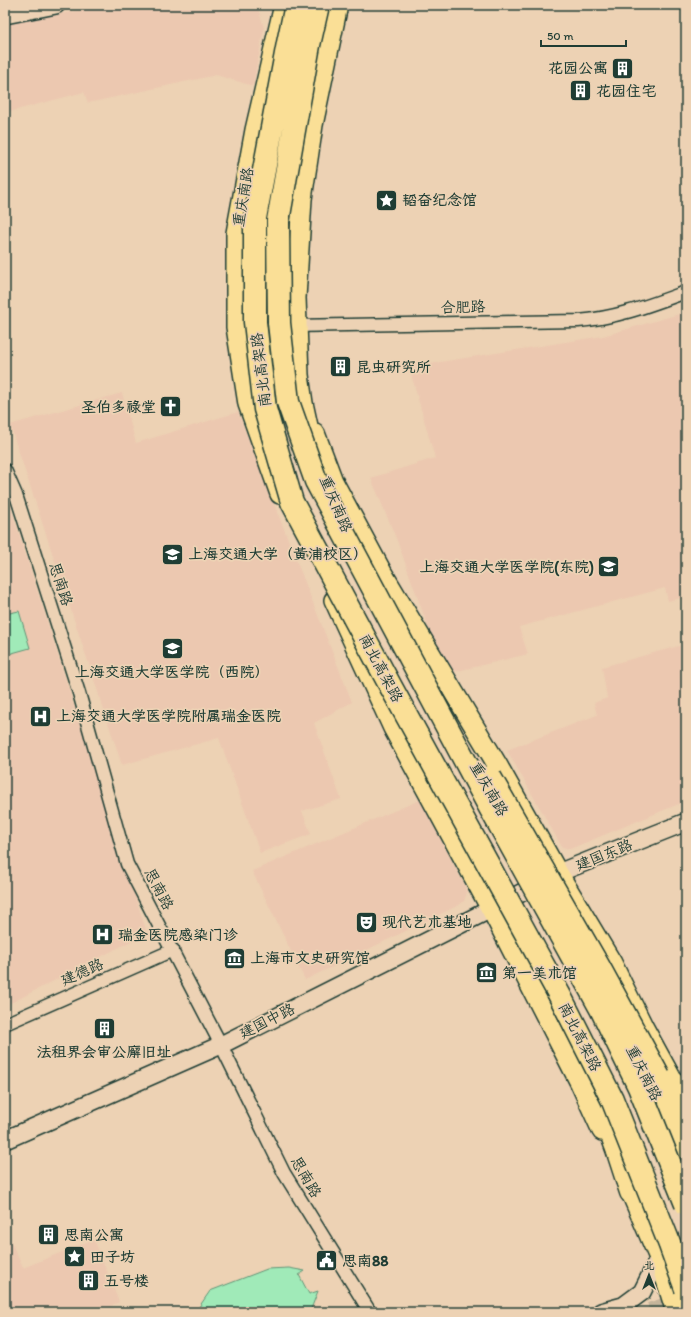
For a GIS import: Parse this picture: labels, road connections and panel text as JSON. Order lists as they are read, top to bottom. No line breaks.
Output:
{"streets":{"highway":["南北高架路"],"main road":["重庆南路"],"street":["合肥路","思南路","建国东路","建德路","建国中路"]},"crossings":[["重庆南路","合肥路"],["重庆南路","建国东路"],["重庆南路","建国中路"],["思南路","建德路"],["思南路","建国中路"],["建国东路","建国中路"]],"places":{"building":["花园公寓","花园住宅","昆虫研究所","法租界会审公廨旧址","思南公寓","五号楼"],"place":["韬奋纪念馆","田子坊"],"church":["圣伯多禄堂"],"school or university":["上海交通大学（黄浦校区）","上海交通大学医学院(东院)","上海交通大学医学院（西院）"],"hospital":["上海交通大学医学院附属瑞金医院","瑞金医院感染门诊"],"theatre":["现代艺术基地"],"museum":["上海市文史研究馆","第一美术馆"],"public building":["思南88"]},"scale_bar":"50 m","north":"top"}
